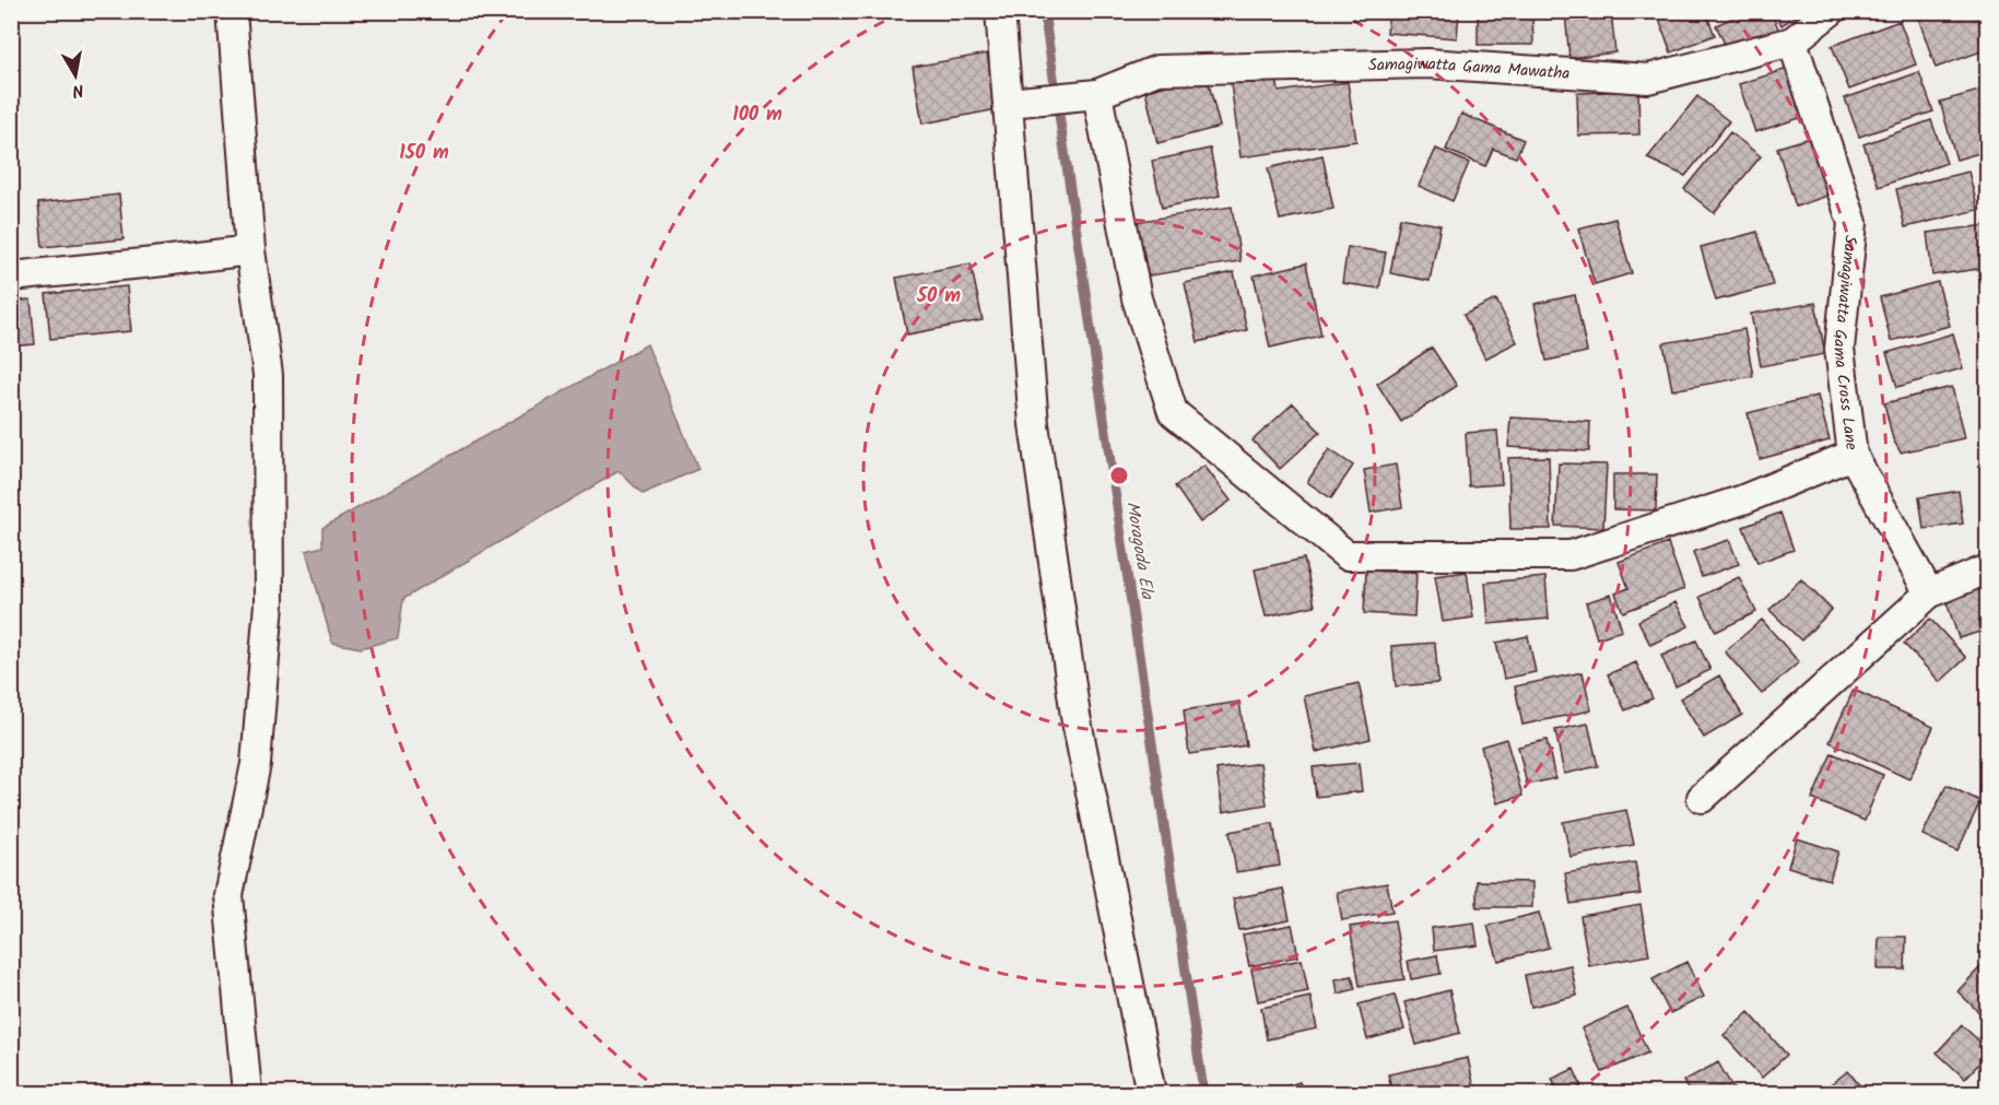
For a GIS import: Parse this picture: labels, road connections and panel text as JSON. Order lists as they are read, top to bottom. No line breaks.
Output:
{"streets":{"street":["Samagiwatta Gama Mawatha","Samagiwatta Gama Cross Lane"]},"crossings":[["Samagiwatta Gama Mawatha","Samagiwatta Gama Cross Lane"]],"water":["Moragoda Ela"],"north":"bottom","rings":["100 m","150 m","50 m"]}
